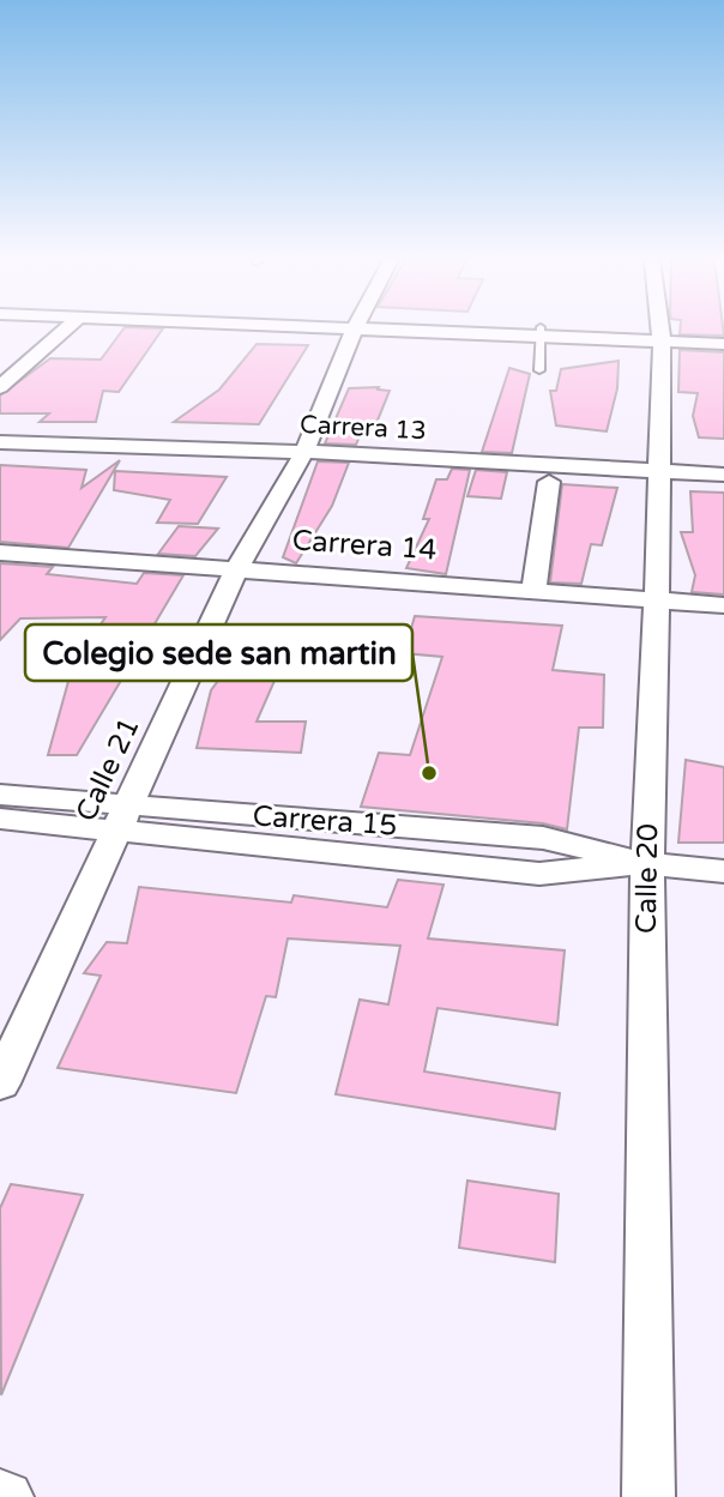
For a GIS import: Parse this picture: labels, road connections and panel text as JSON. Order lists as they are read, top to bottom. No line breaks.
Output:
{"streets":{"street":["Carrera 13","Carrera 14","Calle 21","Carrera 15","Calle 20"]},"crossings":[["Carrera 13","Calle 21"],["Carrera 13","Calle 20"],["Carrera 14","Calle 21"],["Carrera 14","Calle 20"],["Calle 21","Carrera 15"],["Carrera 15","Calle 20"]],"places":["Colegio sede san martin"]}
